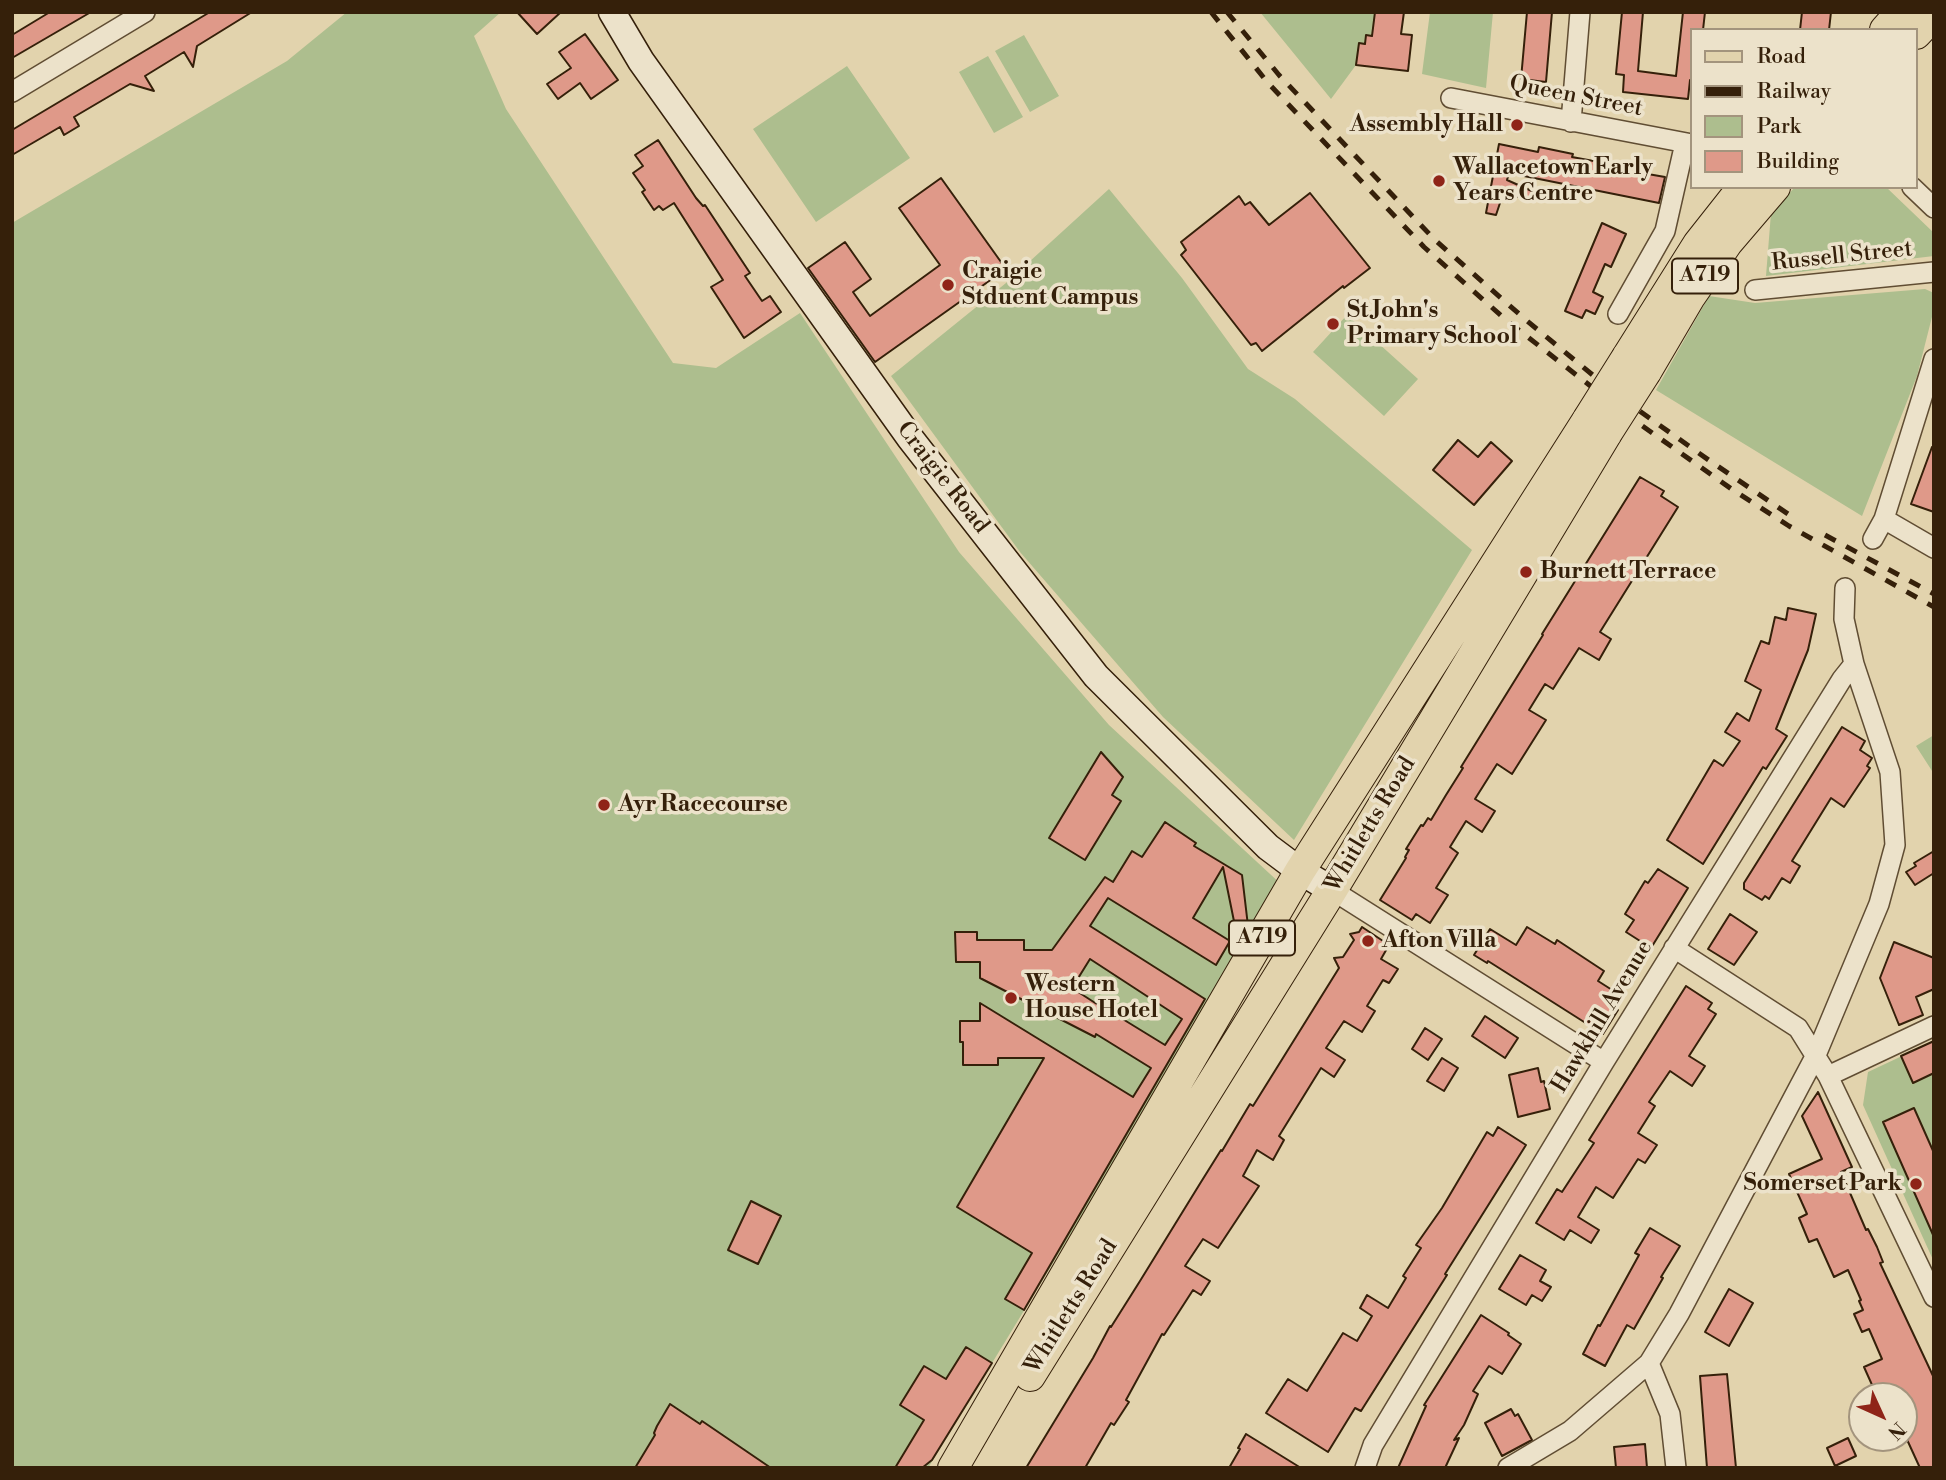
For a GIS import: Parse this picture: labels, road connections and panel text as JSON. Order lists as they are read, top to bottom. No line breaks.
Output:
{"streets":{"main road":["A719","Craigie Road","Whitletts Road"],"street":["Queen Street","Russell Street","Hawkhill Avenue"]},"crossings":[["Craigie Road","Whitletts Road"]],"places":["Assembly Hall","Wallacetown Early Years Centre","Craigie Stduent Campus","St John's Primary School","Burnett Terrace","Ayr Racecourse","Afton Villa","Western House Hotel","Somerset Park"],"legend":["Road","Railway","Park","Building"],"north":"bottom right"}
